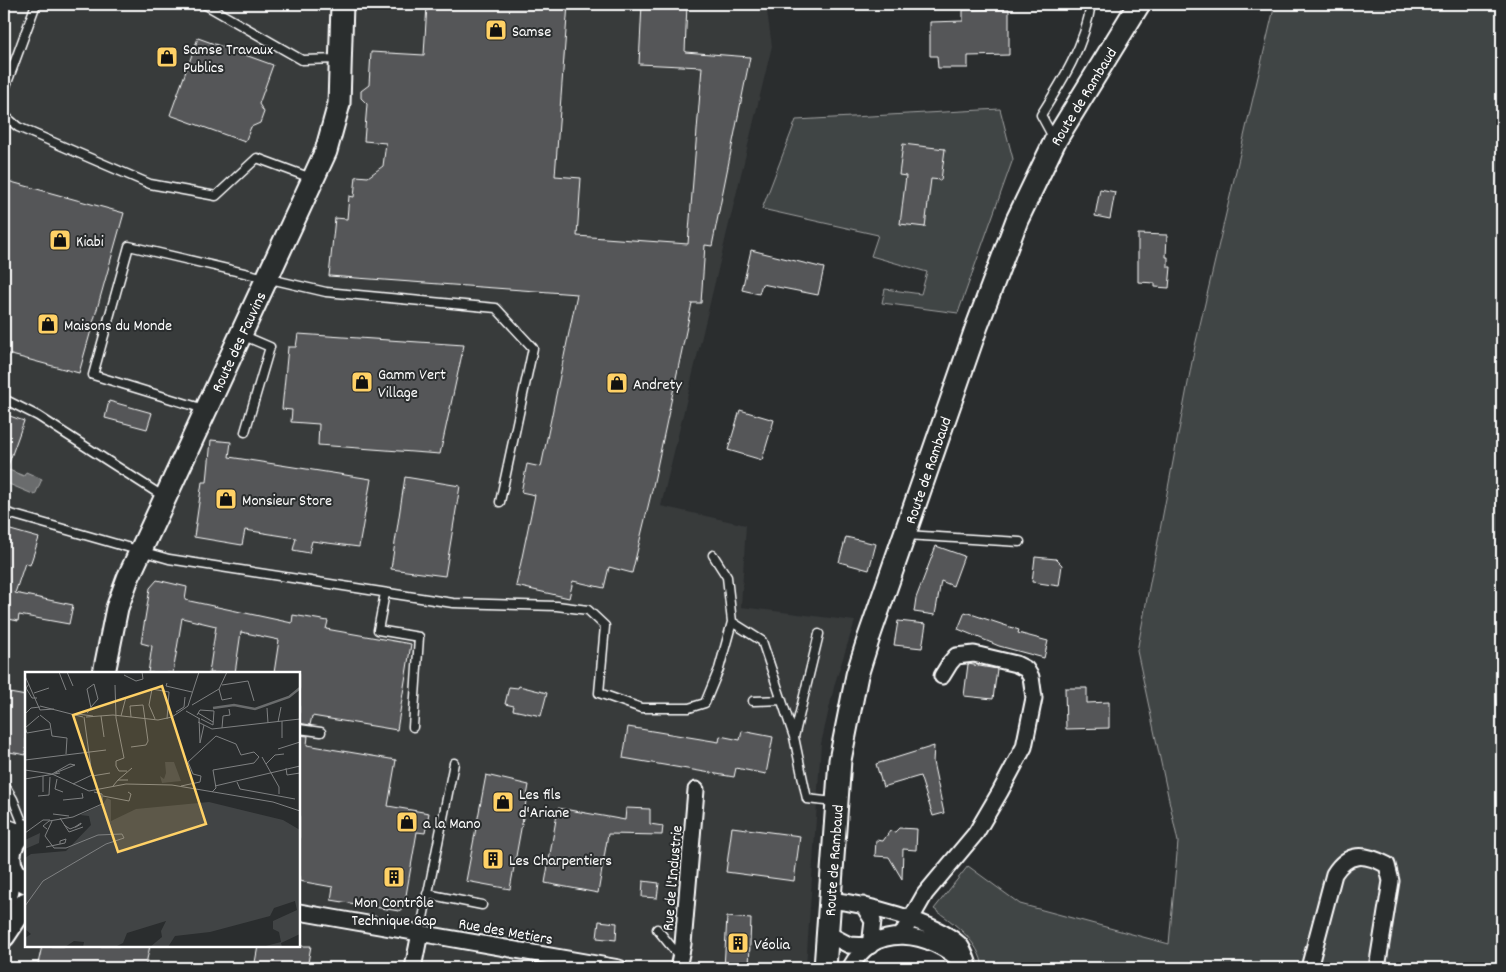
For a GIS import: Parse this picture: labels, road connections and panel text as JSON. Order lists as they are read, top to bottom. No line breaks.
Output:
{"streets":{"street":["Route de Rambaud","Route des Fauvins","Rue de l'Industrie","Rue des Metiers"]},"places":{"shop":["Samse","Samse Travaux Publics","Kiabi","Maisons du Monde","Gamm Vert Village","Andrety","Monsieur Store","Les fils d'Ariane","a la Mano"],"building":["Les Charpentiers","Mon Contrôle Technique Gap","Véolia"]}}
